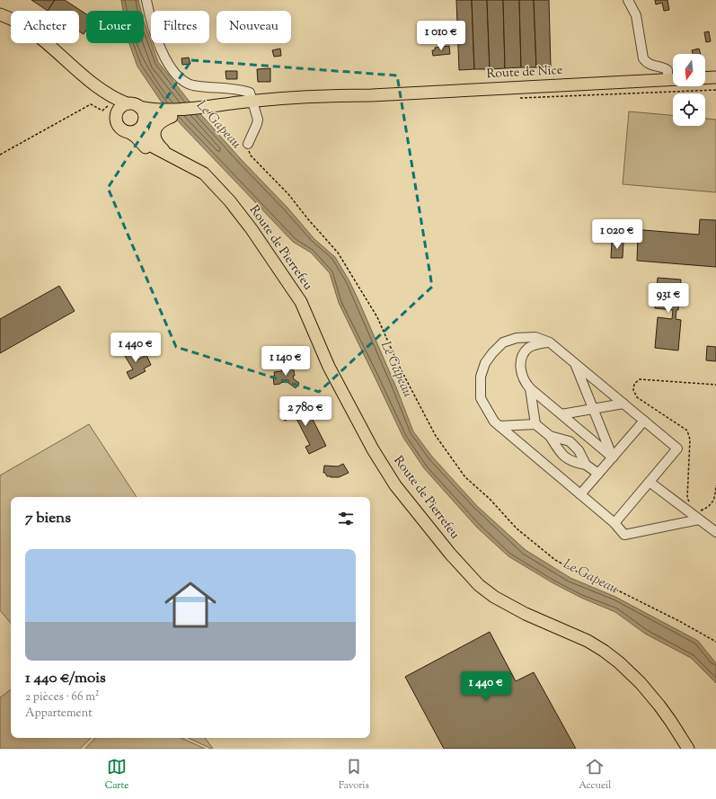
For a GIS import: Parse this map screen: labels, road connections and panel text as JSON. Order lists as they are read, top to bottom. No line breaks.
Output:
{"streets":{"main road":["Route de Nice","Route de Pierrefeu"]},"water":["Le Gapeau"],"north":"bottom","page":{"chip":["Acheter","Louer","Filtres","Nouveau"],"price":["1 010 €","1 020 €","931 €","1 440 €","1 140 €","2 780 €","1 440 €"],"heading":"7 biens","list":[{"name":"1 440 €/mois","note":"2 pièces · 66 m² · Appartement"}],"tabs":["Carte","Favoris","Accueil"]}}
